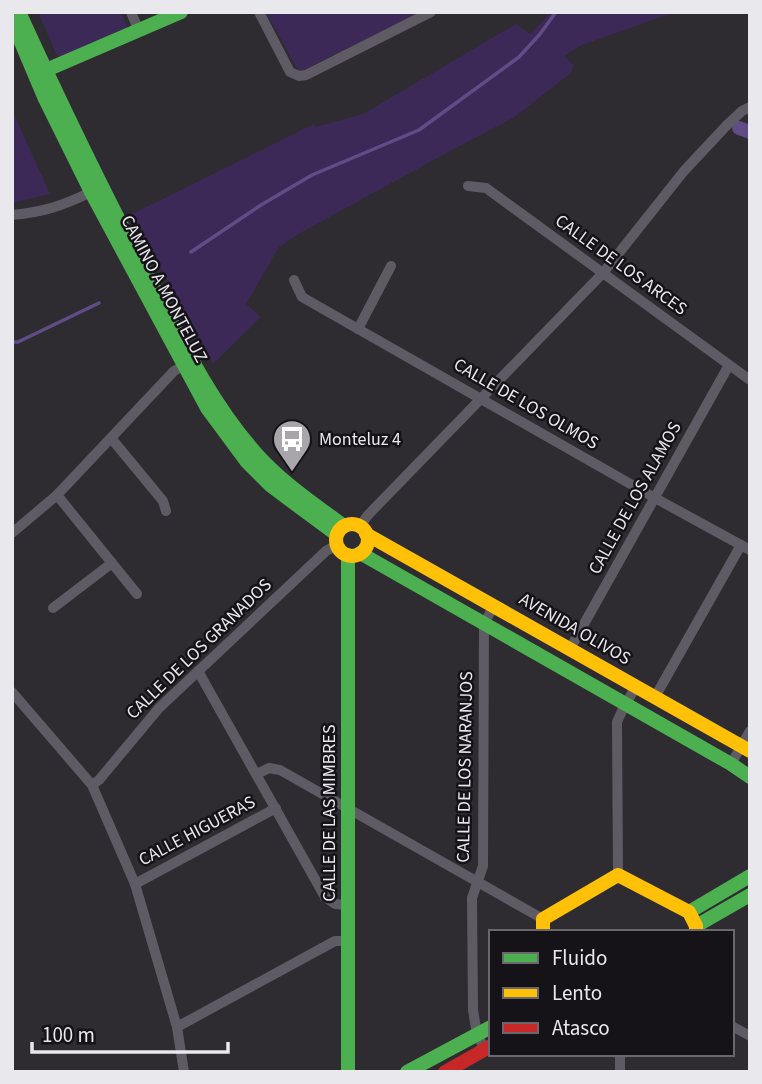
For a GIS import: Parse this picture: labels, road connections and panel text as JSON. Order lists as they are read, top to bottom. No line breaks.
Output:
{"streets":{"street":["CALLE DE LOS ARCES","CAMINO A MONTELUZ","CALLE DE LOS OLMOS","CALLE DE LOS ALAMOS","AVENIDA OLIVOS","CALLE DE LOS GRANADOS","CALLE DE LOS NARANJOS","CALLE DE LAS MIMBRES","CALLE HIGUERAS"]},"crossings":[["CALLE DE LOS ARCES","CALLE DE LOS ALAMOS"],["CAMINO A MONTELUZ","CALLE DE LOS GRANADOS"],["CAMINO A MONTELUZ","CALLE DE LAS MIMBRES"],["CALLE DE LOS OLMOS","CALLE DE LOS ALAMOS"],["CALLE DE LOS ALAMOS","AVENIDA OLIVOS"],["AVENIDA OLIVOS","CALLE DE LOS NARANJOS"],["AVENIDA OLIVOS","CALLE DE LAS MIMBRES"],["CALLE DE LOS GRANADOS","CALLE DE LAS MIMBRES"]],"places":{"bus stop":["Monteluz 4"]},"legend":["Fluido","Lento","Atasco"],"scale_bar":"100 m"}
